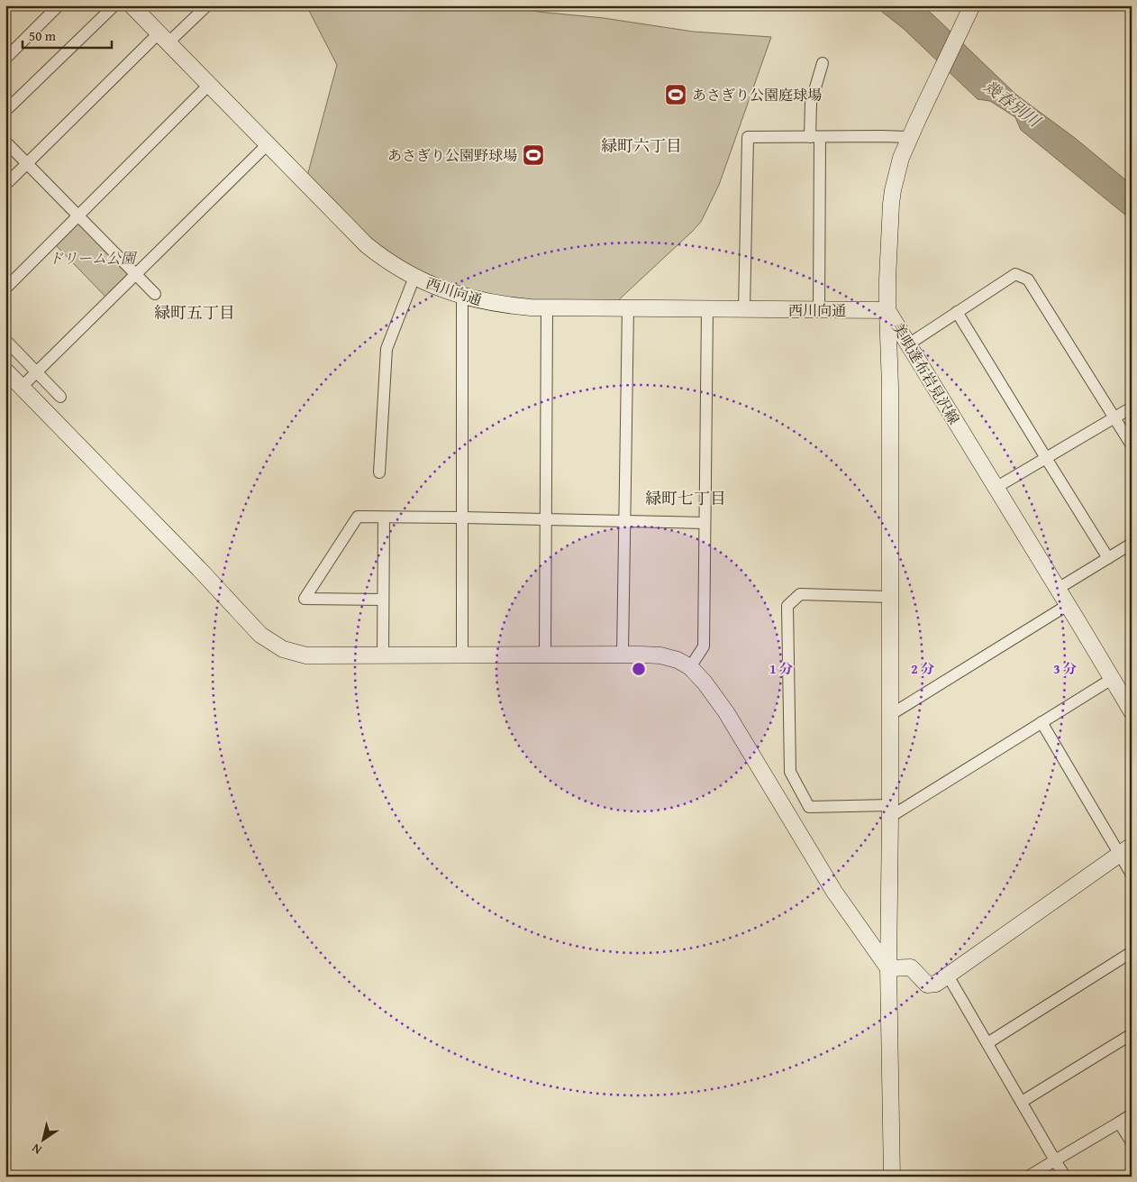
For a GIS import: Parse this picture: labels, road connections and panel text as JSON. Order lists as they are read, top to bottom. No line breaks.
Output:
{"streets":{"street":["西川向通","美唄達布岩見沢線"]},"crossings":[["西川向通","美唄達布岩見沢線"]],"districts":["緑町六丁目","緑町五丁目","緑町七丁目"],"water":["幾春別川"],"parks":["ドリーム公園"],"places":{"sports":["あさぎり公園庭球場","あさぎり公園野球場"]},"scale_bar":"50 m","north":"bottom left","rings":["1 分","2 分","3 分"]}
